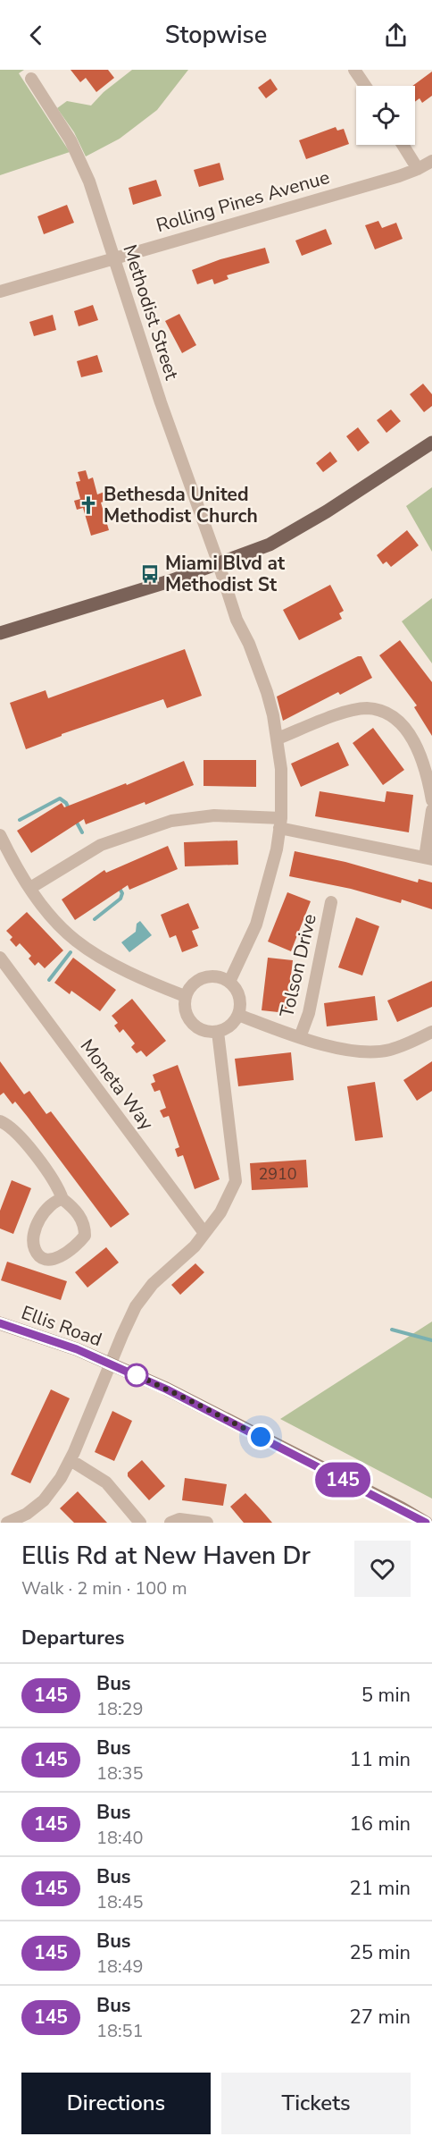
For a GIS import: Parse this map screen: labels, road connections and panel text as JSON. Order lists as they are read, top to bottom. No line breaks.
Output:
{"streets":{"main road":["Ellis Road"],"street":["Rolling Pines Avenue","Methodist Street","Tolson Drive","Moneta Way"]},"crossings":[["Rolling Pines Avenue","Methodist Street"]],"places":{"church":["Bethesda United Methodist Church"],"bus stop":["Miami Blvd at Methodist St"]},"lines":["bus line 145"],"house_numbers":["2910"],"page":{"header":"Stopwise","on_map":"145","heading":[["Ellis Rd at New Haven Dr","Walk · 2 min · 100 m"],"Departures"],"list":[{"mark":"145","name":"Bus","note":"18:29","value":"5 min"},{"mark":"145","name":"Bus","note":"18:35","value":"11 min"},{"mark":"145","name":"Bus","note":"18:40","value":"16 min"},{"mark":"145","name":"Bus","note":"18:45","value":"21 min"},{"mark":"145","name":"Bus","note":"18:49","value":"25 min"},{"mark":"145","name":"Bus","note":"18:51","value":"27 min"}],"buttons":["Directions","Tickets"]}}
